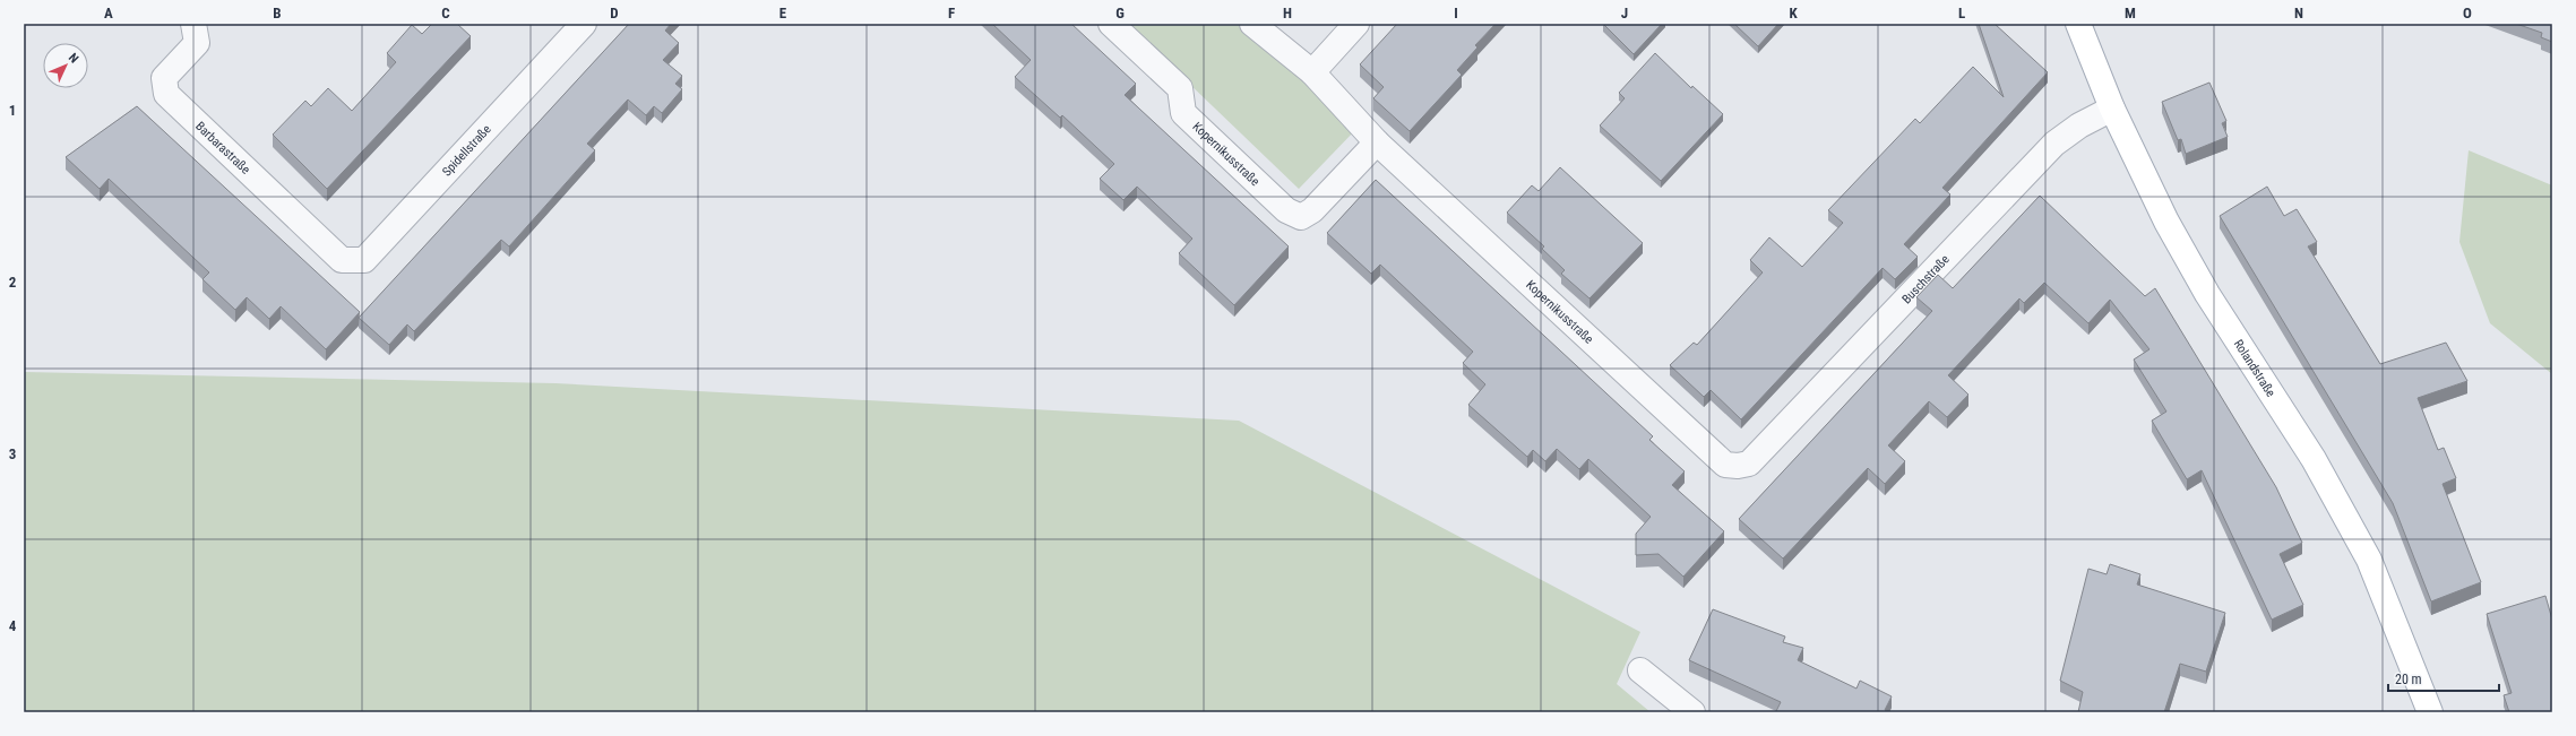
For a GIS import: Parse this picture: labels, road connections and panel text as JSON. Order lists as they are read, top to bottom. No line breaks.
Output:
{"streets":{"main road":["Rolandstraße"],"street":["Barbarastraße","Spidellstraße","Kopernikusstraße","Buschstraße"]},"crossings":[["Barbarastraße","Spidellstraße"],["Kopernikusstraße","Buschstraße"],["Buschstraße","Rolandstraße"]],"scale_bar":"20 m","north":"top right","grid":{"columns":["A","B","C","D","E","F","G","H","I","J","K","L","M","N","O"],"rows":["1","2","3","4"]}}
